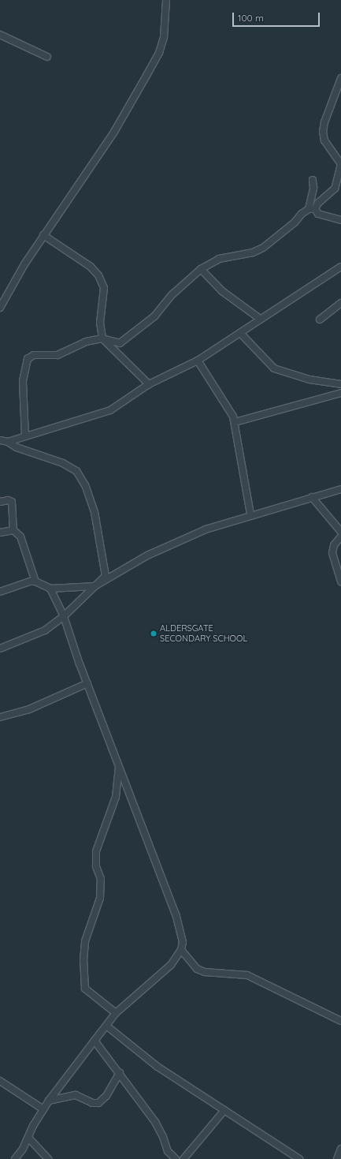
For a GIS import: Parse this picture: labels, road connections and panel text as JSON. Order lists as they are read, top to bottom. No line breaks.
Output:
{"places":["ALDERSGATE SECONDARY SCHOOL"],"scale_bar":"100 m"}
